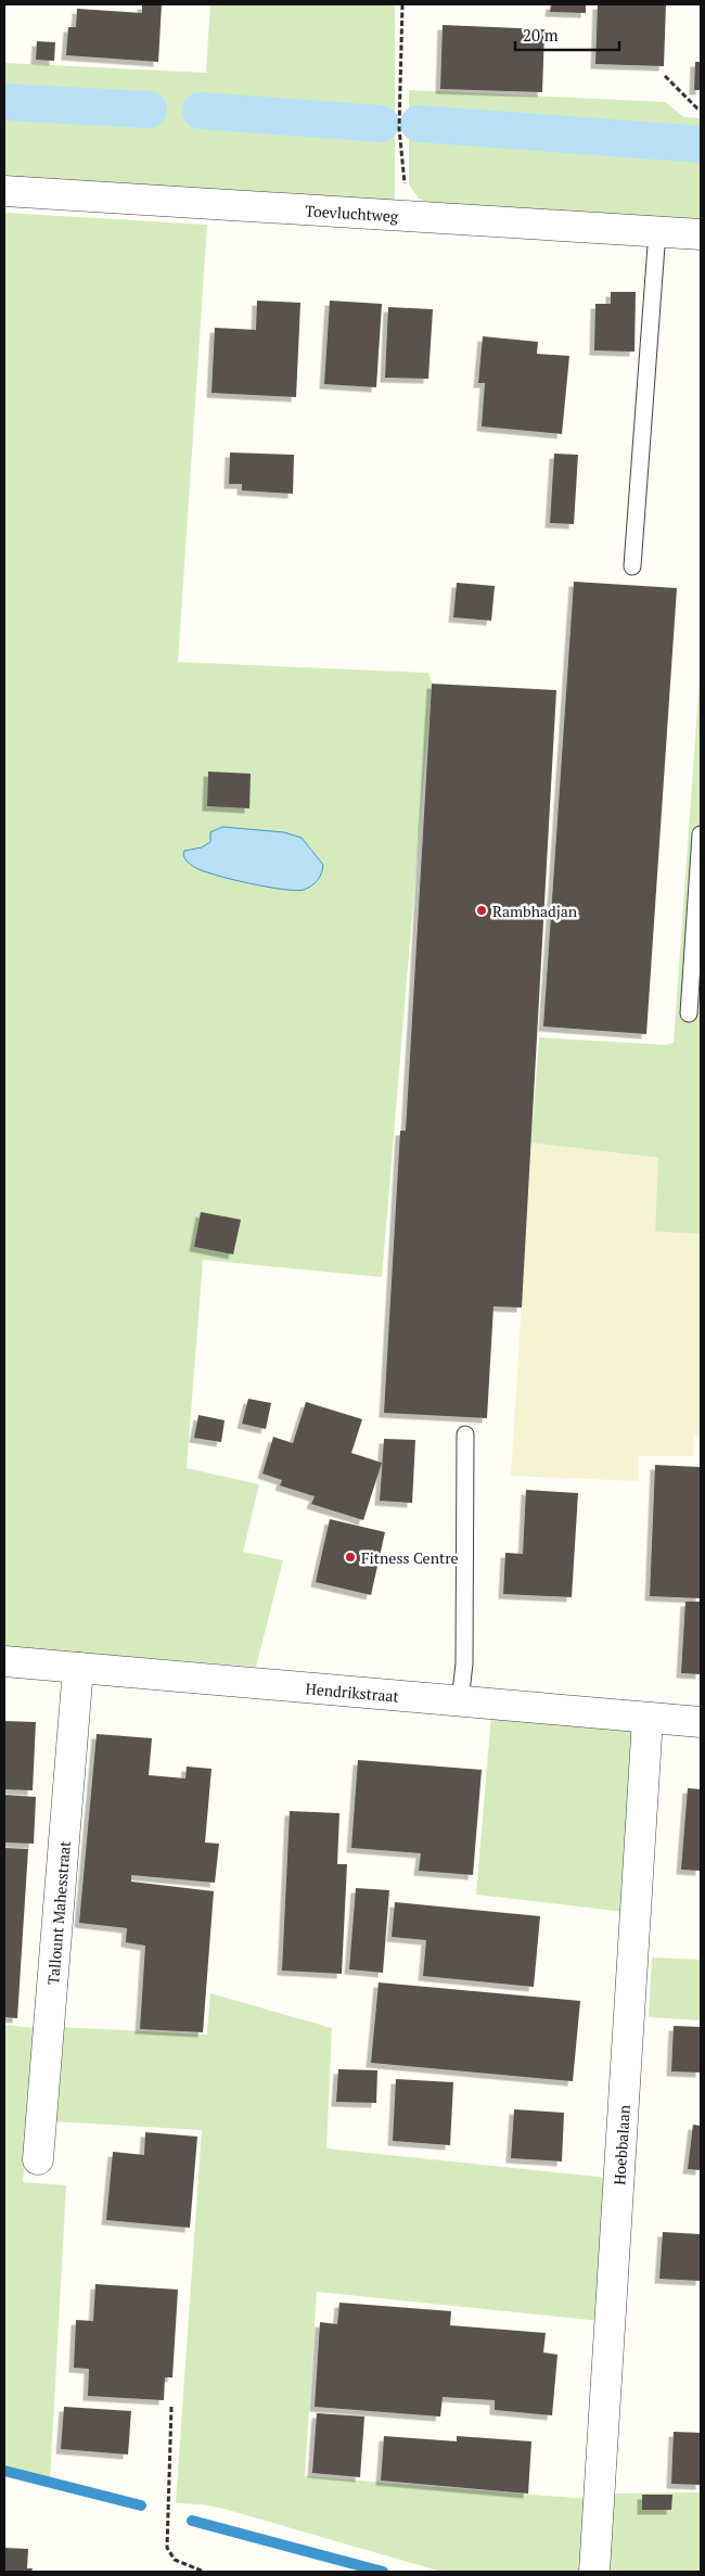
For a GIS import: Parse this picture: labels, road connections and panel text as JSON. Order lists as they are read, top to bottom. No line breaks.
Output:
{"streets":{"street":["Toevluchtweg","Hendrikstraat","Tallount Mahesstraat","Hoebbalaan"]},"crossings":[["Hendrikstraat","Tallount Mahesstraat"],["Hendrikstraat","Hoebbalaan"]],"places":["Rambhadjan","Fitness Centre"],"scale_bar":"20 m"}
